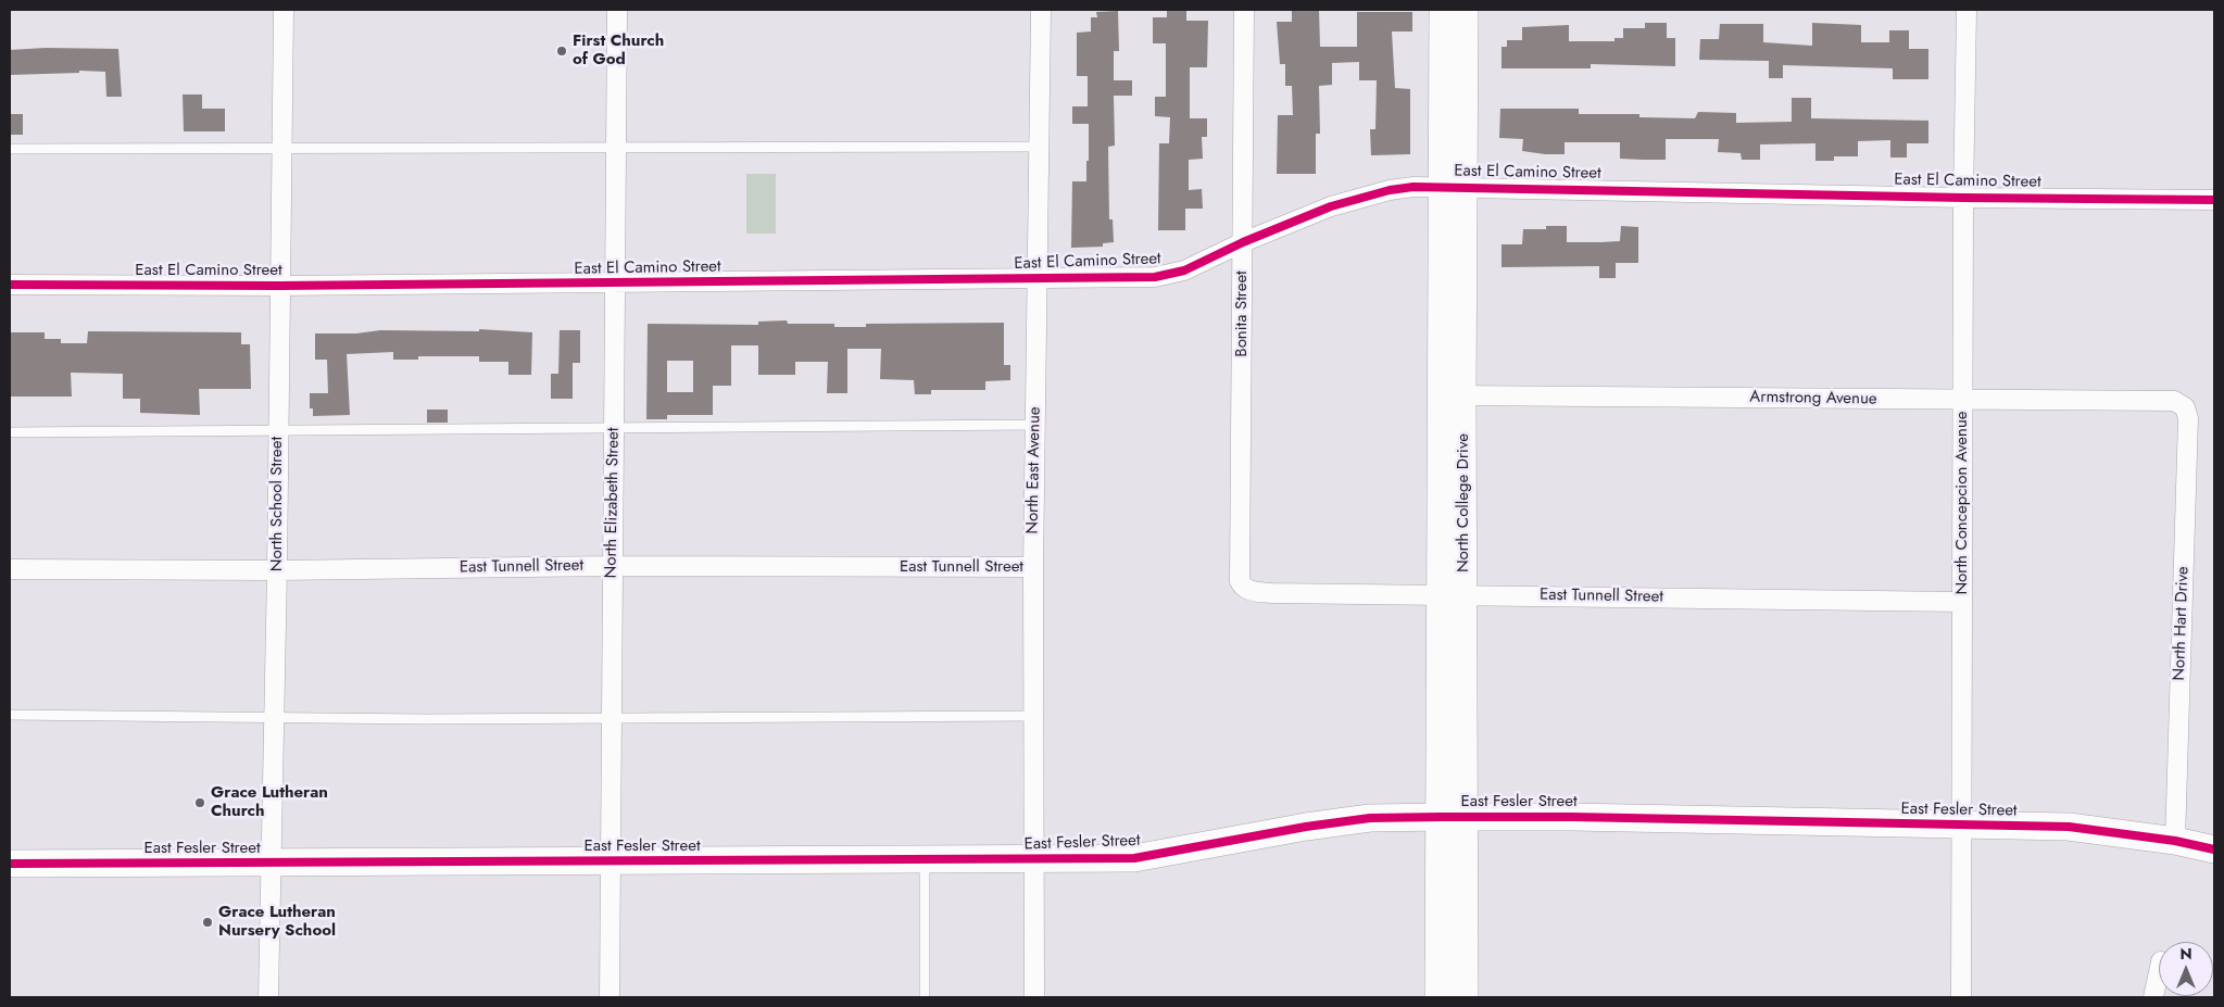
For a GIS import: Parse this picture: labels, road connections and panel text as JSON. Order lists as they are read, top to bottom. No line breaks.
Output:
{"streets":{"street":["East El Camino Street","Bonita Street","Armstrong Avenue","North East Avenue","North Elizabeth Street","North College Drive","North Concepcion Avenue","North School Street","East Tunnell Street","North Hart Drive","East Fesler Street"]},"crossings":[["East El Camino Street","Bonita Street"],["East El Camino Street","North East Avenue"],["East El Camino Street","North Elizabeth Street"],["East El Camino Street","North College Drive"],["East El Camino Street","North Concepcion Avenue"],["East El Camino Street","North School Street"],["Bonita Street","East Tunnell Street"],["Armstrong Avenue","North College Drive"],["Armstrong Avenue","North Concepcion Avenue"],["Armstrong Avenue","North Hart Drive"],["North East Avenue","East Tunnell Street"],["North East Avenue","East Fesler Street"],["North Elizabeth Street","East Tunnell Street"],["North Elizabeth Street","East Fesler Street"],["North College Drive","East Tunnell Street"],["North College Drive","East Fesler Street"],["North Concepcion Avenue","East Tunnell Street"],["North Concepcion Avenue","East Fesler Street"],["North School Street","East Tunnell Street"],["North School Street","East Fesler Street"],["North Hart Drive","East Fesler Street"]],"places":["First Church of God","Grace Lutheran Church","Grace Lutheran Nursery School"],"north":"top"}
